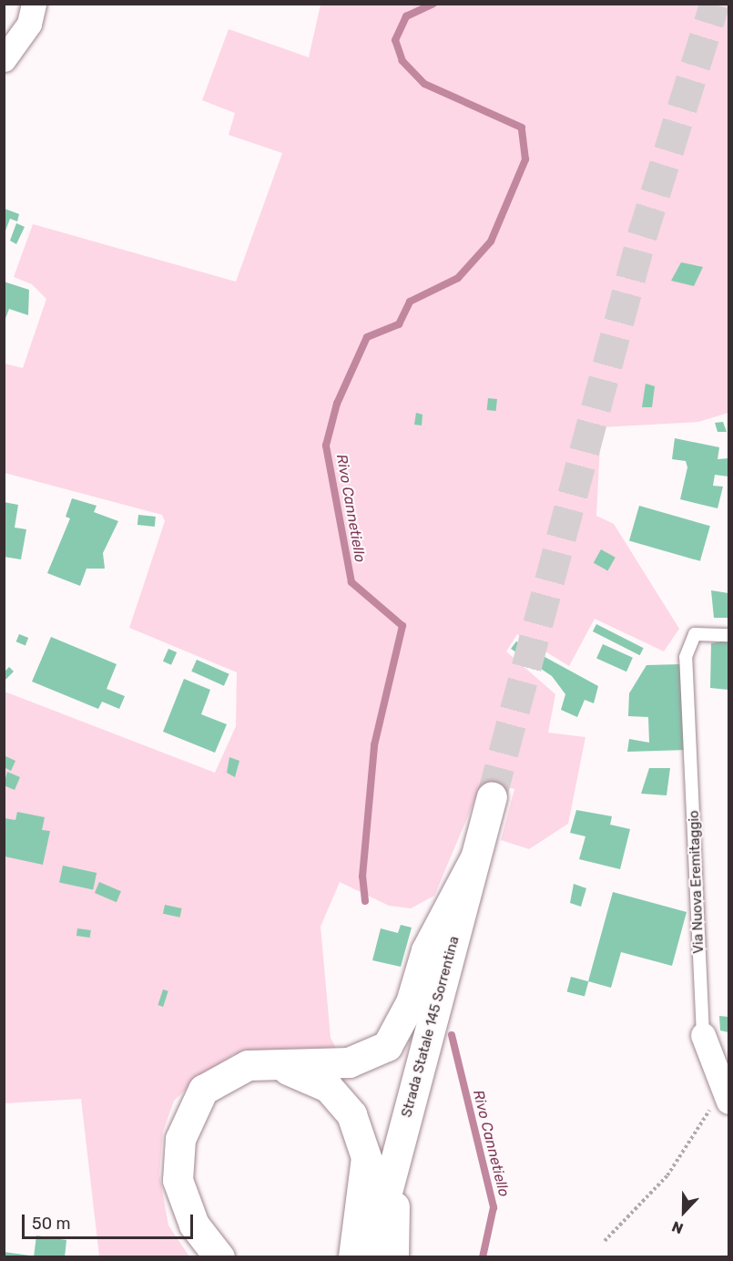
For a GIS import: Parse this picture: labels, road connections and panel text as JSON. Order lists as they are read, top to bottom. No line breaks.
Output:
{"streets":{"highway":["Strada Statale 145 Sorrentina"],"street":["Via Nuova Eremitaggio"]},"water":["Rivo Cannetiello"],"scale_bar":"50 m","north":"bottom"}
